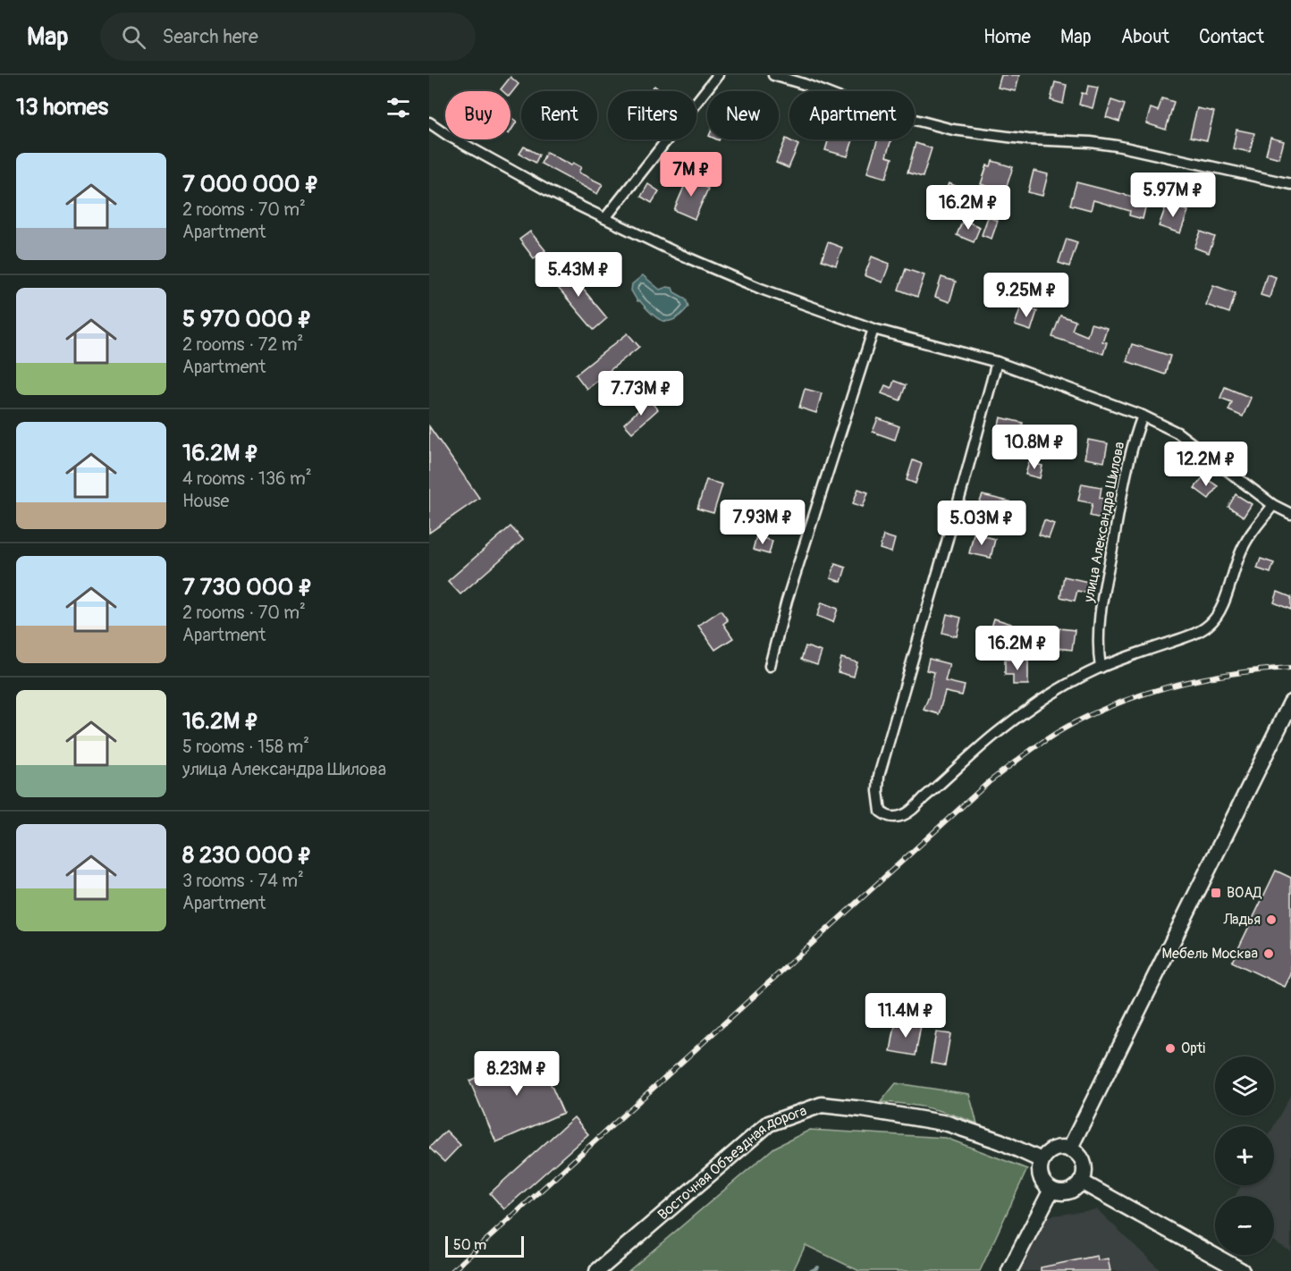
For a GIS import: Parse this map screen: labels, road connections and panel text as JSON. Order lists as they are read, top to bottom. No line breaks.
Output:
{"streets":{"main road":["Восточная Объездная дорога"],"street":["улица Александра Шилова"]},"places":{"transit":["ВОАД"],"other":["Ладья","Мебель Москва","Opti"]},"scale_bar":"50 m","page":{"header":"Map","search":"Search here","nav":["Home","Map","About","Contact"],"heading":"13 homes","chip":["Buy","Rent","Filters","New","Apartment"],"list":[{"name":"7 000 000 ₽","note":"2 rooms · 70 m² · Apartment"},{"name":"5 970 000 ₽","note":"2 rooms · 72 m² · Apartment"},{"name":"16.2M ₽","note":"4 rooms · 136 m² · House"},{"name":"7 730 000 ₽","note":"2 rooms · 70 m² · Apartment"},{"name":"16.2M ₽","note":"5 rooms · 158 m² · улица Александра Шилова"},{"name":"8 230 000 ₽","note":"3 rooms · 74 m² · Apartment"}],"price":["7M ₽","5.97M ₽","16.2M ₽","5.43M ₽","9.25M ₽","7.73M ₽","10.8M ₽","12.2M ₽","7.93M ₽","5.03M ₽","16.2M ₽","11.4M ₽","8.23M ₽"],"map_buttons":["+","−"],"scale":"50 m"}}
